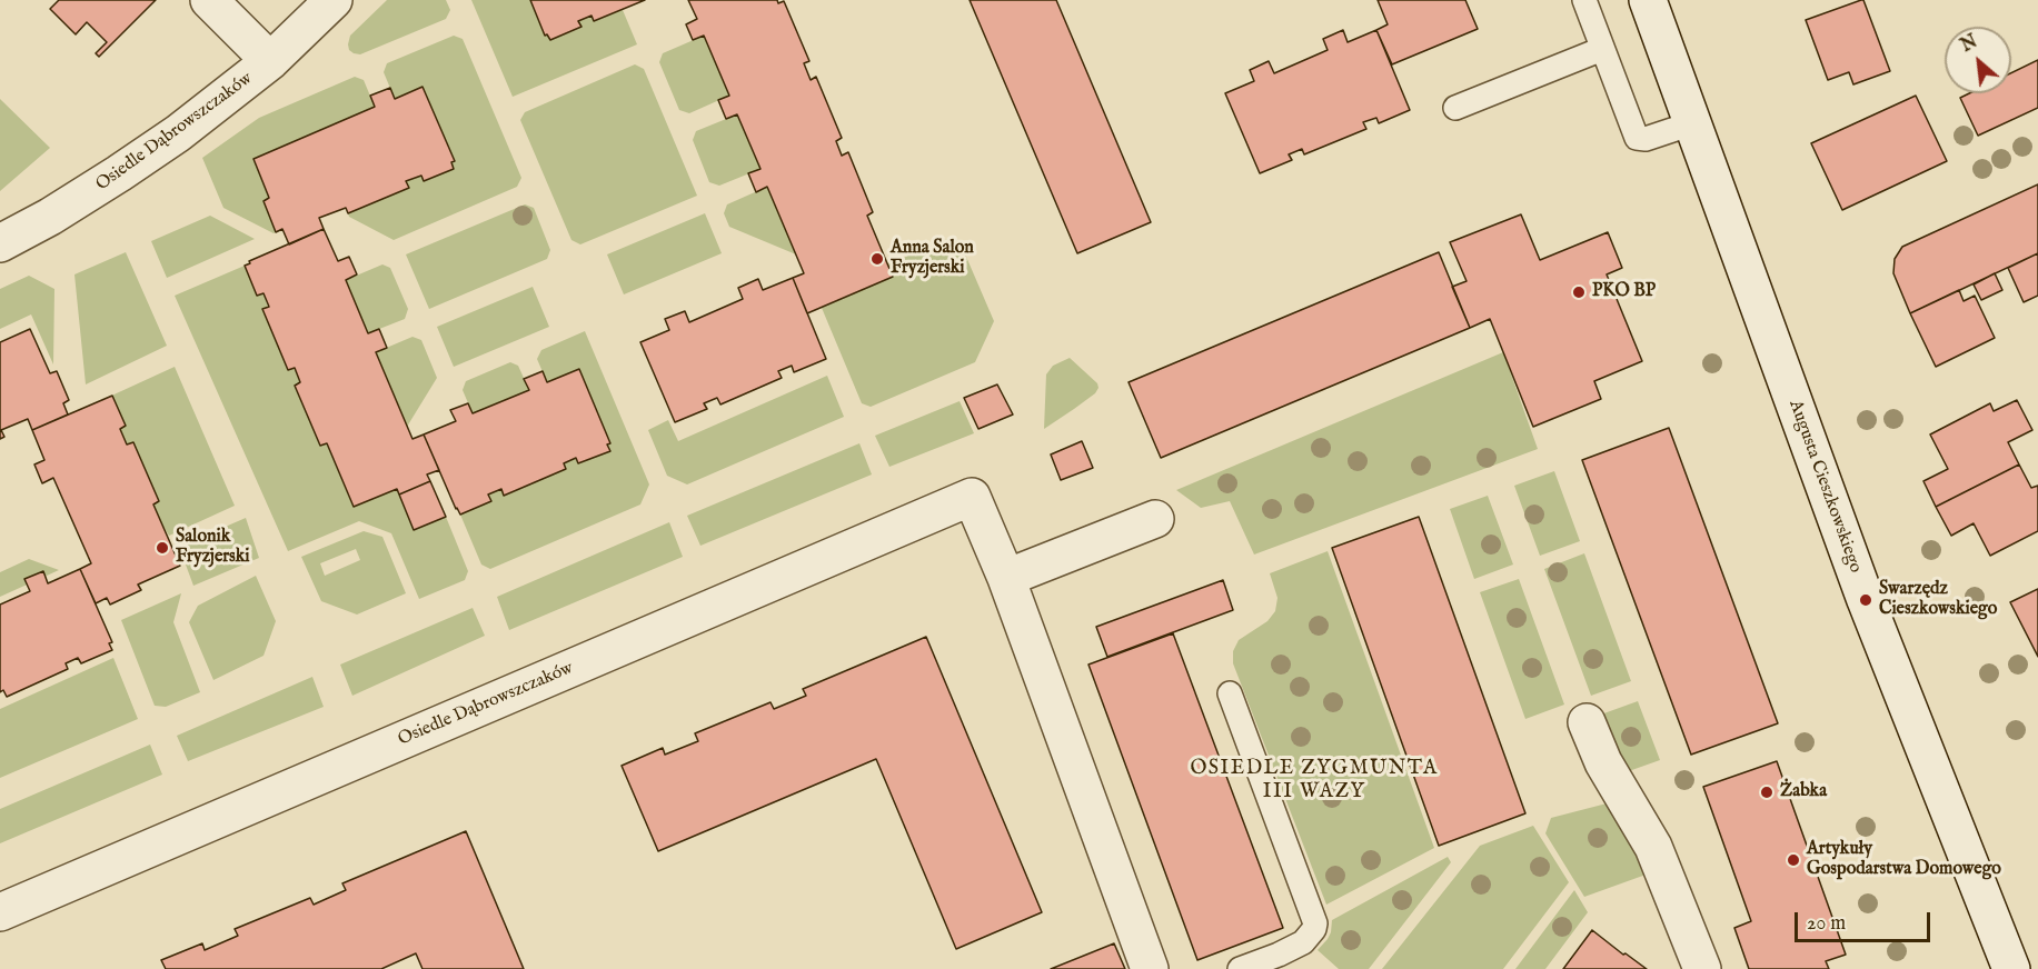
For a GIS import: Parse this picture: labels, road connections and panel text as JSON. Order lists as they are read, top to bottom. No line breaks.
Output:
{"streets":{"street":["Osiedle Dąbrowszczaków","Augusta Cieszkowskiego"]},"districts":["OSIEDLE ZYGMUNTA III WAZY"],"places":["Anna Salon Fryzjerski","PKO BP","Salonik Fryzjerski","Swarzędz Cieszkowskiego","Żabka","Artykuły Gospodarstwa Domowego"],"scale_bar":"20 m","north":"top left"}
